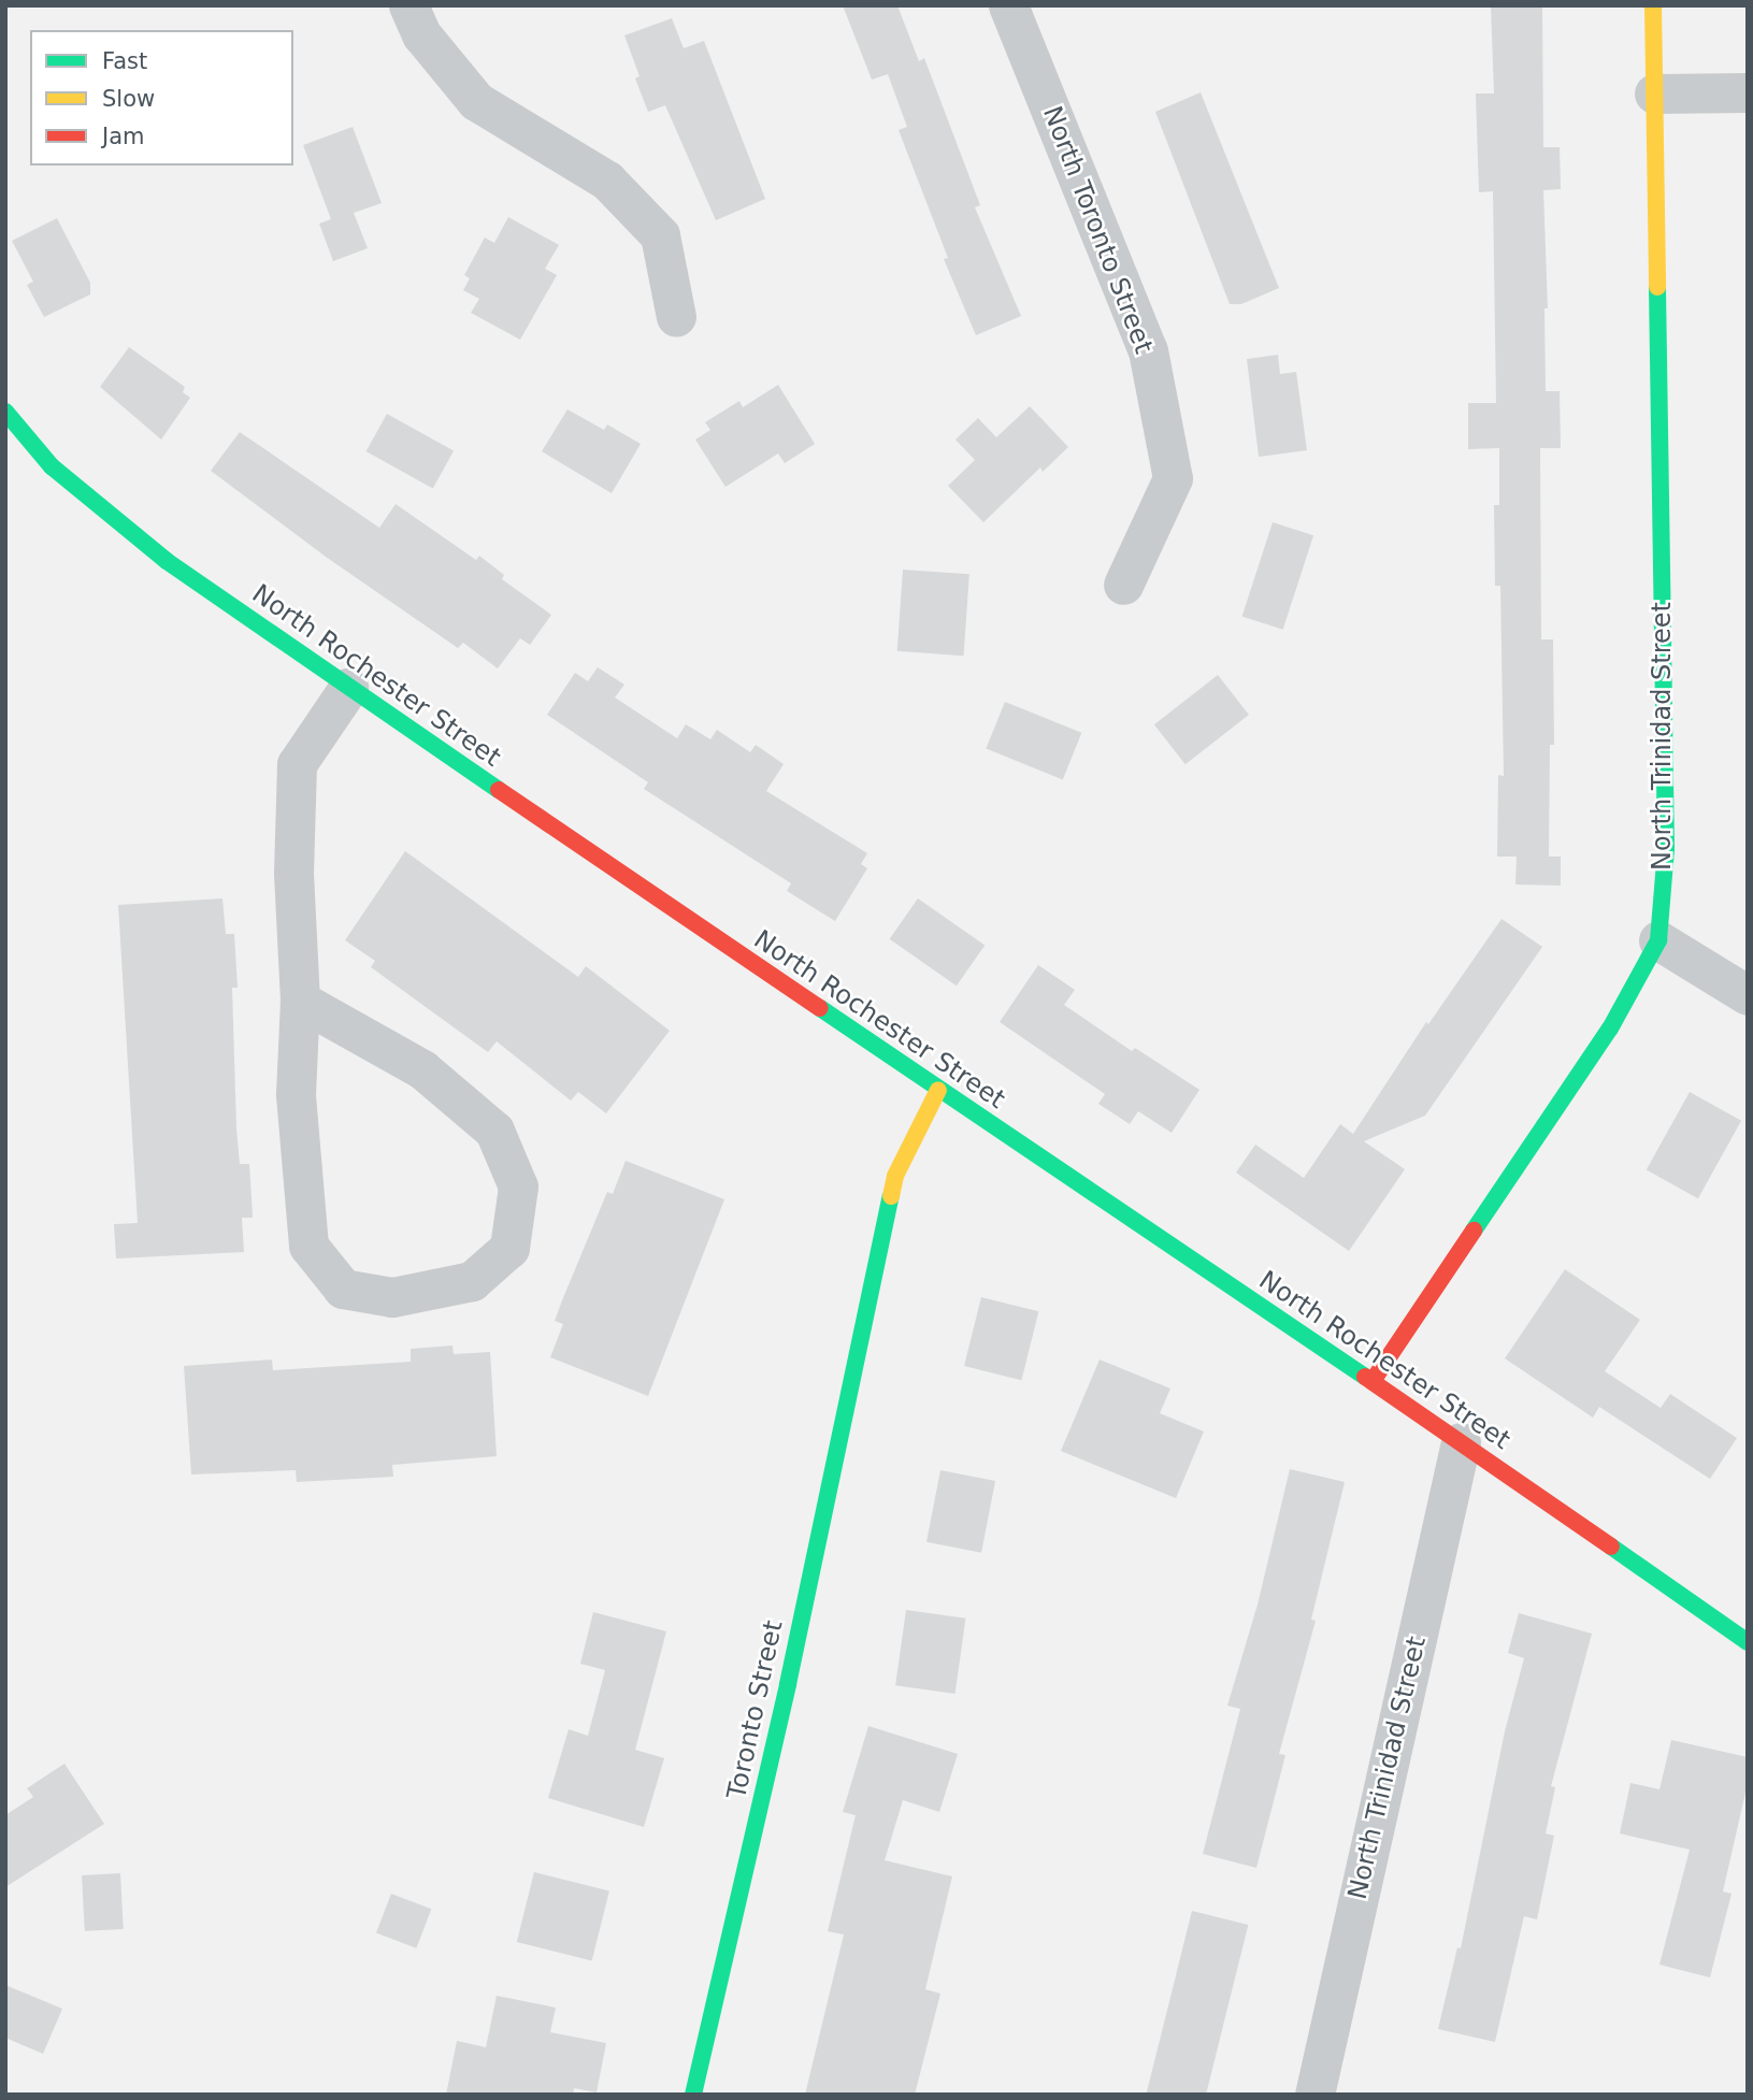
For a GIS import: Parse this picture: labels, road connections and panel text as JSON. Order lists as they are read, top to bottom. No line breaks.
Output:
{"streets":{"street":["North Toronto Street","North Rochester Street","North Trinidad Street","Toronto Street"]},"crossings":[["North Rochester Street","North Trinidad Street"],["North Rochester Street","Toronto Street"]],"legend":["Fast","Slow","Jam"]}
